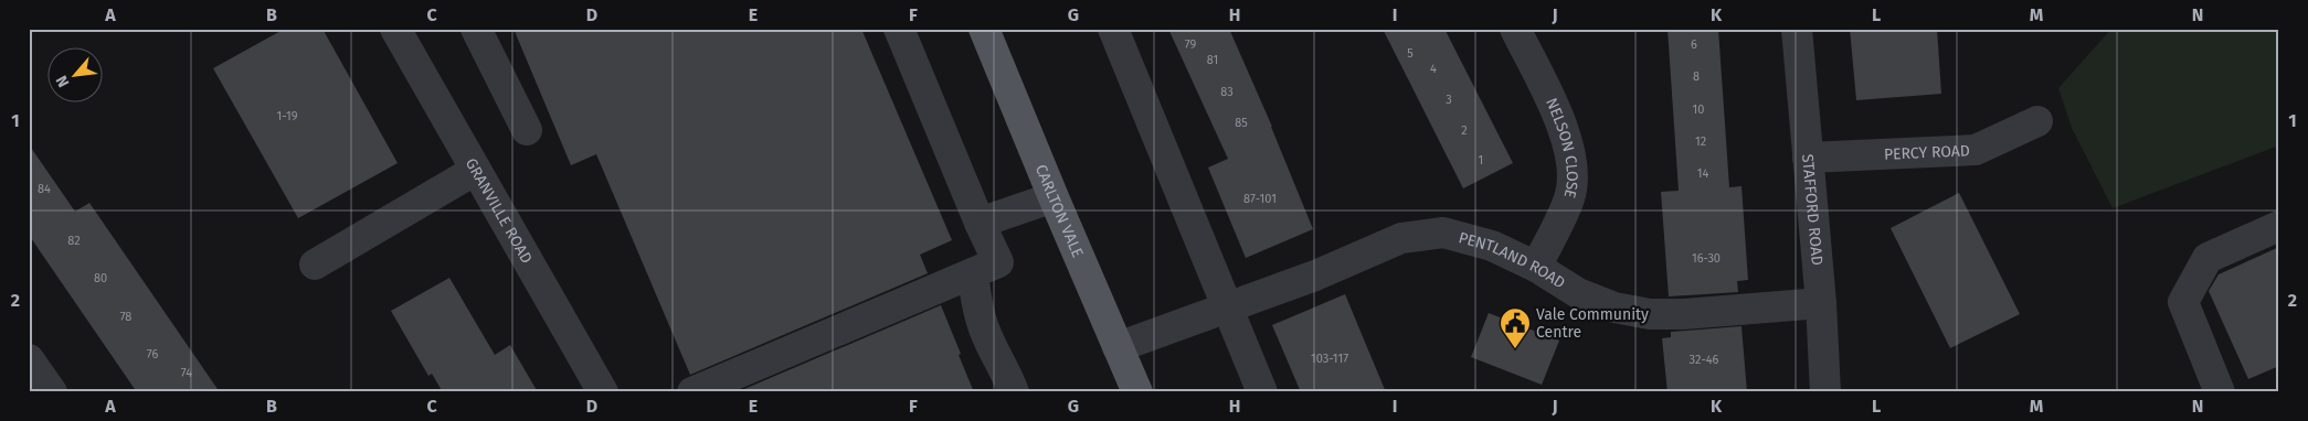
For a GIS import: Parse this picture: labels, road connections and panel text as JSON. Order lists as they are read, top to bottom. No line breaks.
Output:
{"streets":{"main road":["CARLTON VALE"],"street":["NELSON CLOSE","PERCY ROAD","GRANVILLE ROAD","STAFFORD ROAD","PENTLAND ROAD"]},"crossings":[["NELSON CLOSE","PENTLAND ROAD"],["PERCY ROAD","STAFFORD ROAD"],["CARLTON VALE","PENTLAND ROAD"],["STAFFORD ROAD","PENTLAND ROAD"]],"places":{"public building":["Vale Community Centre"]},"house_numbers":["79","6","5","81","4","8","83","3","10","1-19","85","2","12","1","14","84","87-101","82","16-30","80","78","76","103-117","32-46","74"],"north":"bottom left","grid":{"columns":["A","B","C","D","E","F","G","H","I","J","K","L","M","N"],"rows":["1","2"]}}
